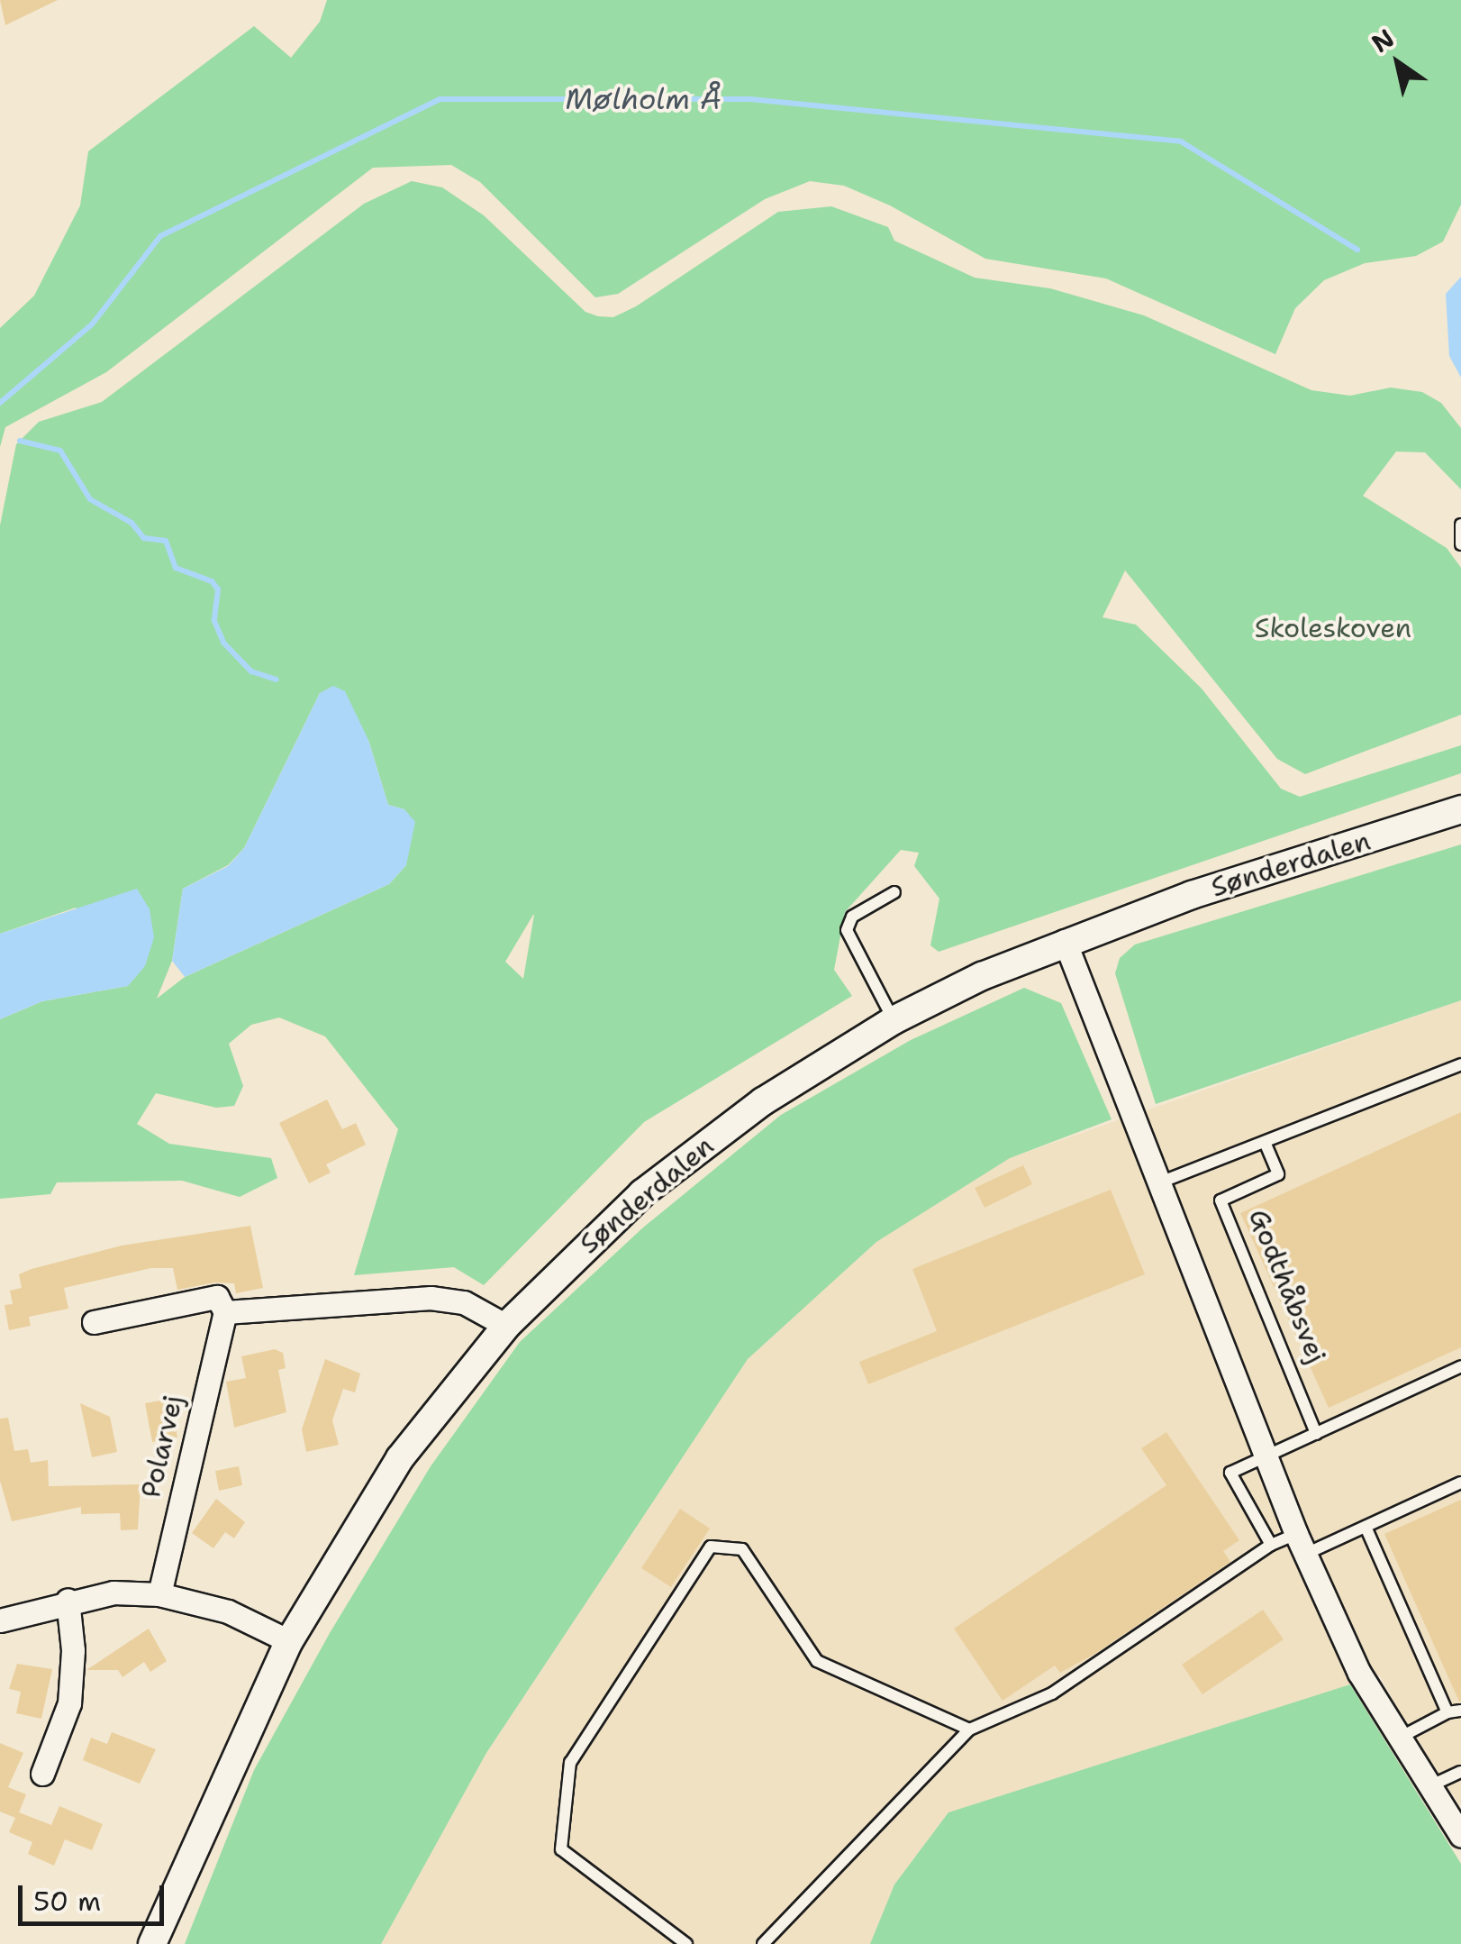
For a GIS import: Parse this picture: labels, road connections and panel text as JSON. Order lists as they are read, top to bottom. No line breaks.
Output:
{"streets":{"street":["Sønderdalen","Polarvej"],"lane":["Godthåbsvej"]},"water":["Mølholm Å"],"parks":["Skoleskoven"],"scale_bar":"50 m","north":"top left"}
